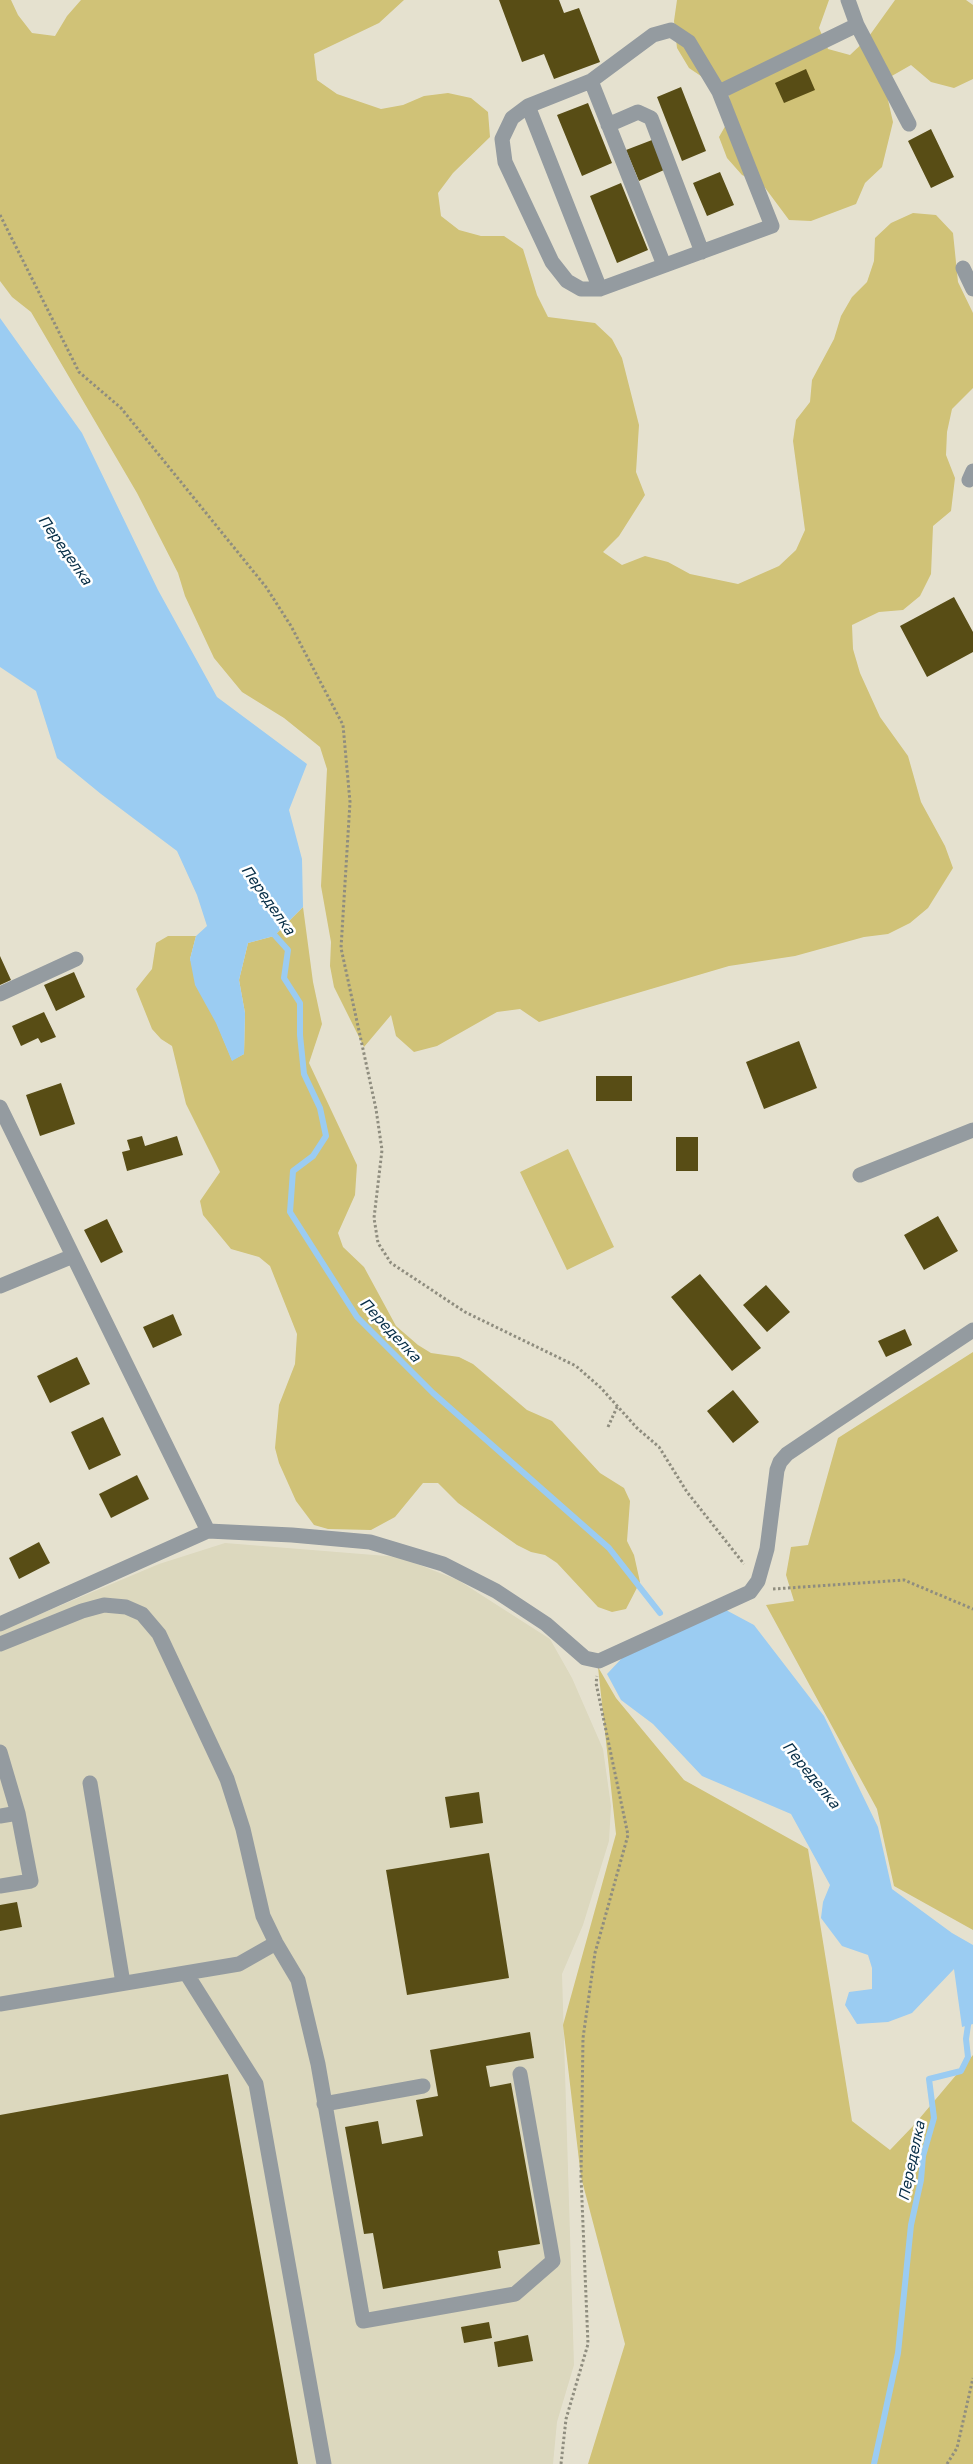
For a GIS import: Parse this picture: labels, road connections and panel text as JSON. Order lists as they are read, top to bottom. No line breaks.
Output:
{"water":["Переделка"]}
